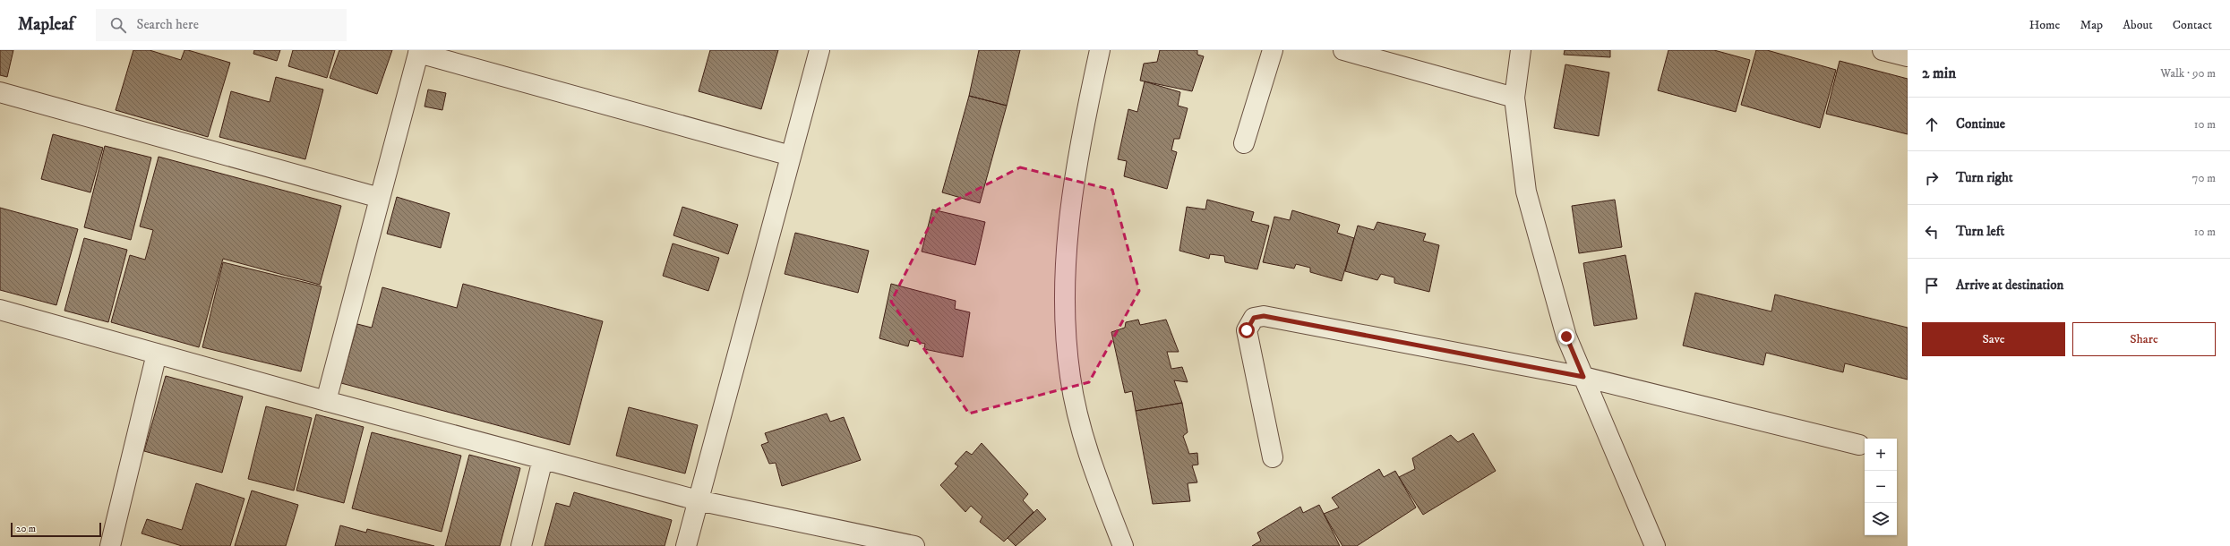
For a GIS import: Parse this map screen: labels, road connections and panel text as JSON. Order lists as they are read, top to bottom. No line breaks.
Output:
{"scale_bar":"20 m","page":{"header":"Mapleaf","search":"Search here","nav":["Home","Map","About","Contact"],"heading":["2 min","Walk · 90 m"],"list":[["Continue","10 m"],["Turn right","70 m"],["Turn left","10 m"],"Arrive at destination"],"buttons":["Save","Share"],"map_buttons":["+","−"],"scale":"20 m"}}
